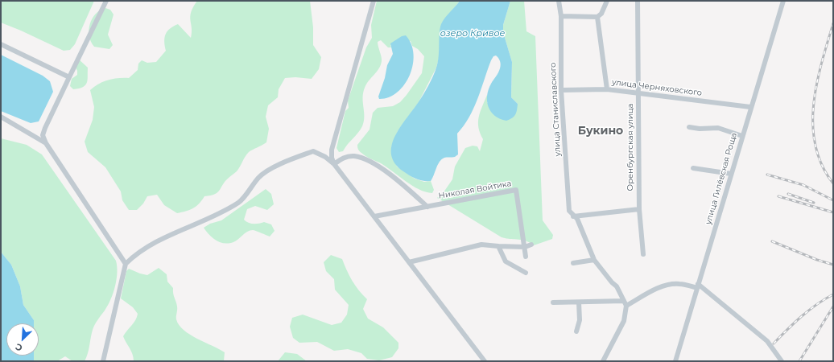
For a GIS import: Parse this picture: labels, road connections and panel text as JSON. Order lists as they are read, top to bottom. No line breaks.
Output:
{"streets":{"street":["улица Черняховского","улица Станиславского","Оренбургская улица","улица Гилёвская Роща","Николая Войтика"]},"crossings":[["улица Черняховского","улица Станиславского"],["улица Черняховского","Оренбургская улица"],["улица Черняховского","улица Гилёвская Роща"]],"districts":["Букино"],"water":["озеро Кривое"],"north":"bottom left"}
